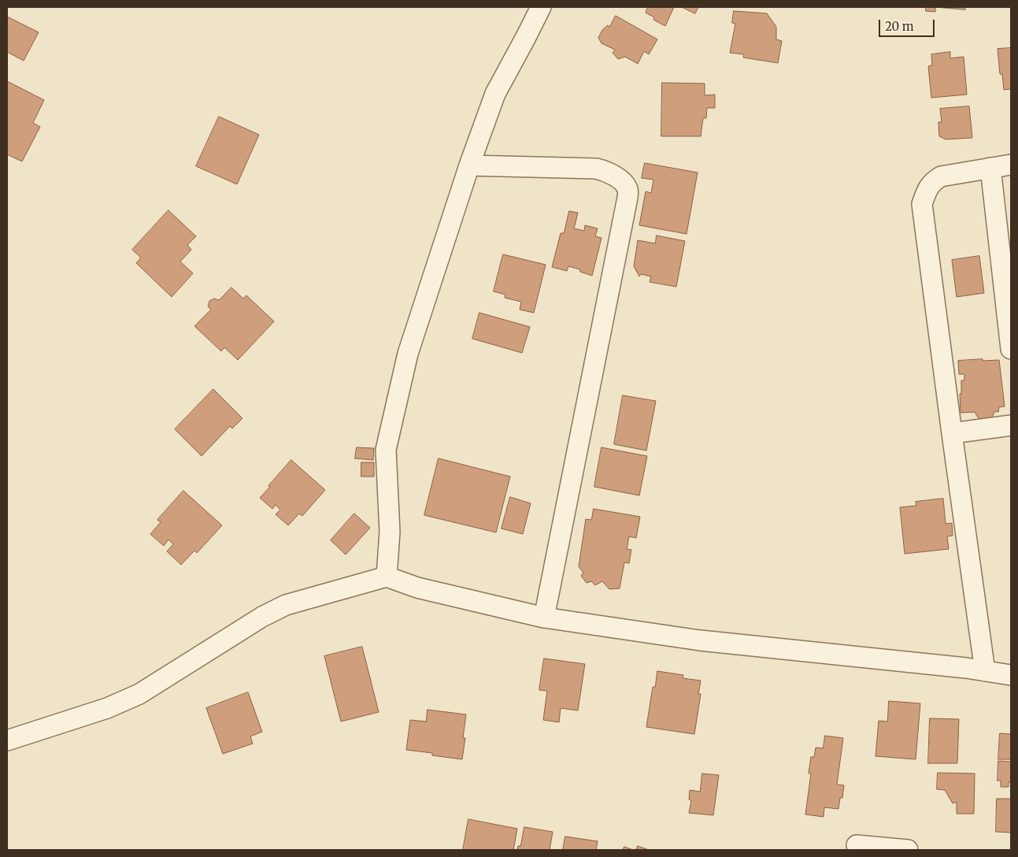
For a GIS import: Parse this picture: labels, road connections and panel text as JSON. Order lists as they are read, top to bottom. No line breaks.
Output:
{"scale_bar":"20 m"}
